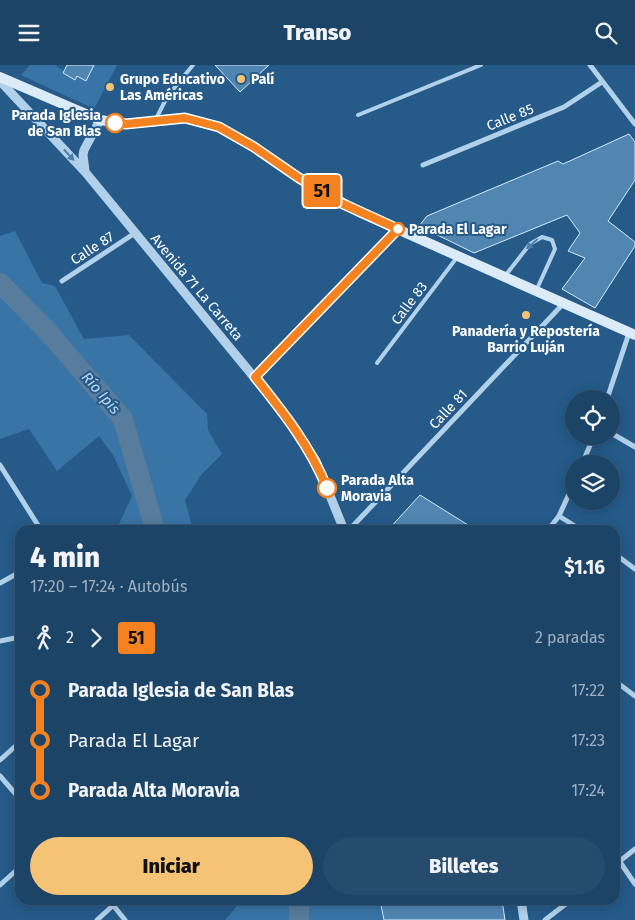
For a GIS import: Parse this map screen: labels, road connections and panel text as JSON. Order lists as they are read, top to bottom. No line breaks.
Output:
{"streets":{"street":["Calle 85","Calle 87","Avenida 71 La Carreta","Calle 81"],"lane":["Calle 83"]},"crossings":[["Calle 87","Avenida 71 La Carreta"]],"water":["Río Ipís"],"places":["Palí","Grupo Educativo Las Américas","Parada Iglesia de San Blas","Parada El Lagar","Panadería y Repostería Barrio Luján","Parada Alta Moravia"],"lines":["bus line 51"],"page":{"header":"Transo","on_map":"51","heading":["4 min","17:20 – 17:24 · Autobús","$1.16"],"legs":["2","51","2 paradas"],"list":[{"name":"Parada Iglesia de San Blas","value":"17:22"},{"name":"Parada El Lagar","value":"17:23"},{"name":"Parada Alta Moravia","value":"17:24"}],"buttons":["Iniciar","Billetes"]}}
